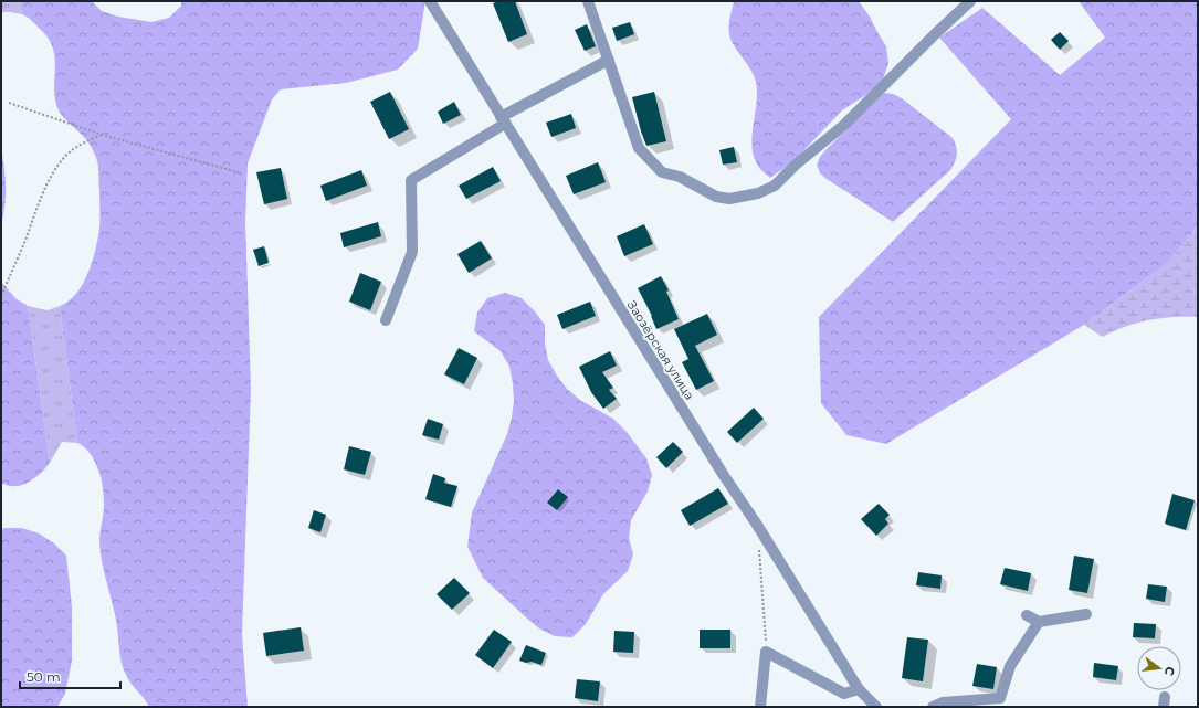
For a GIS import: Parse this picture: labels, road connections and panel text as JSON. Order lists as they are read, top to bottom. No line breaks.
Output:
{"streets":{"street":["Заозёрская улица"]},"scale_bar":"50 m","north":"right"}
